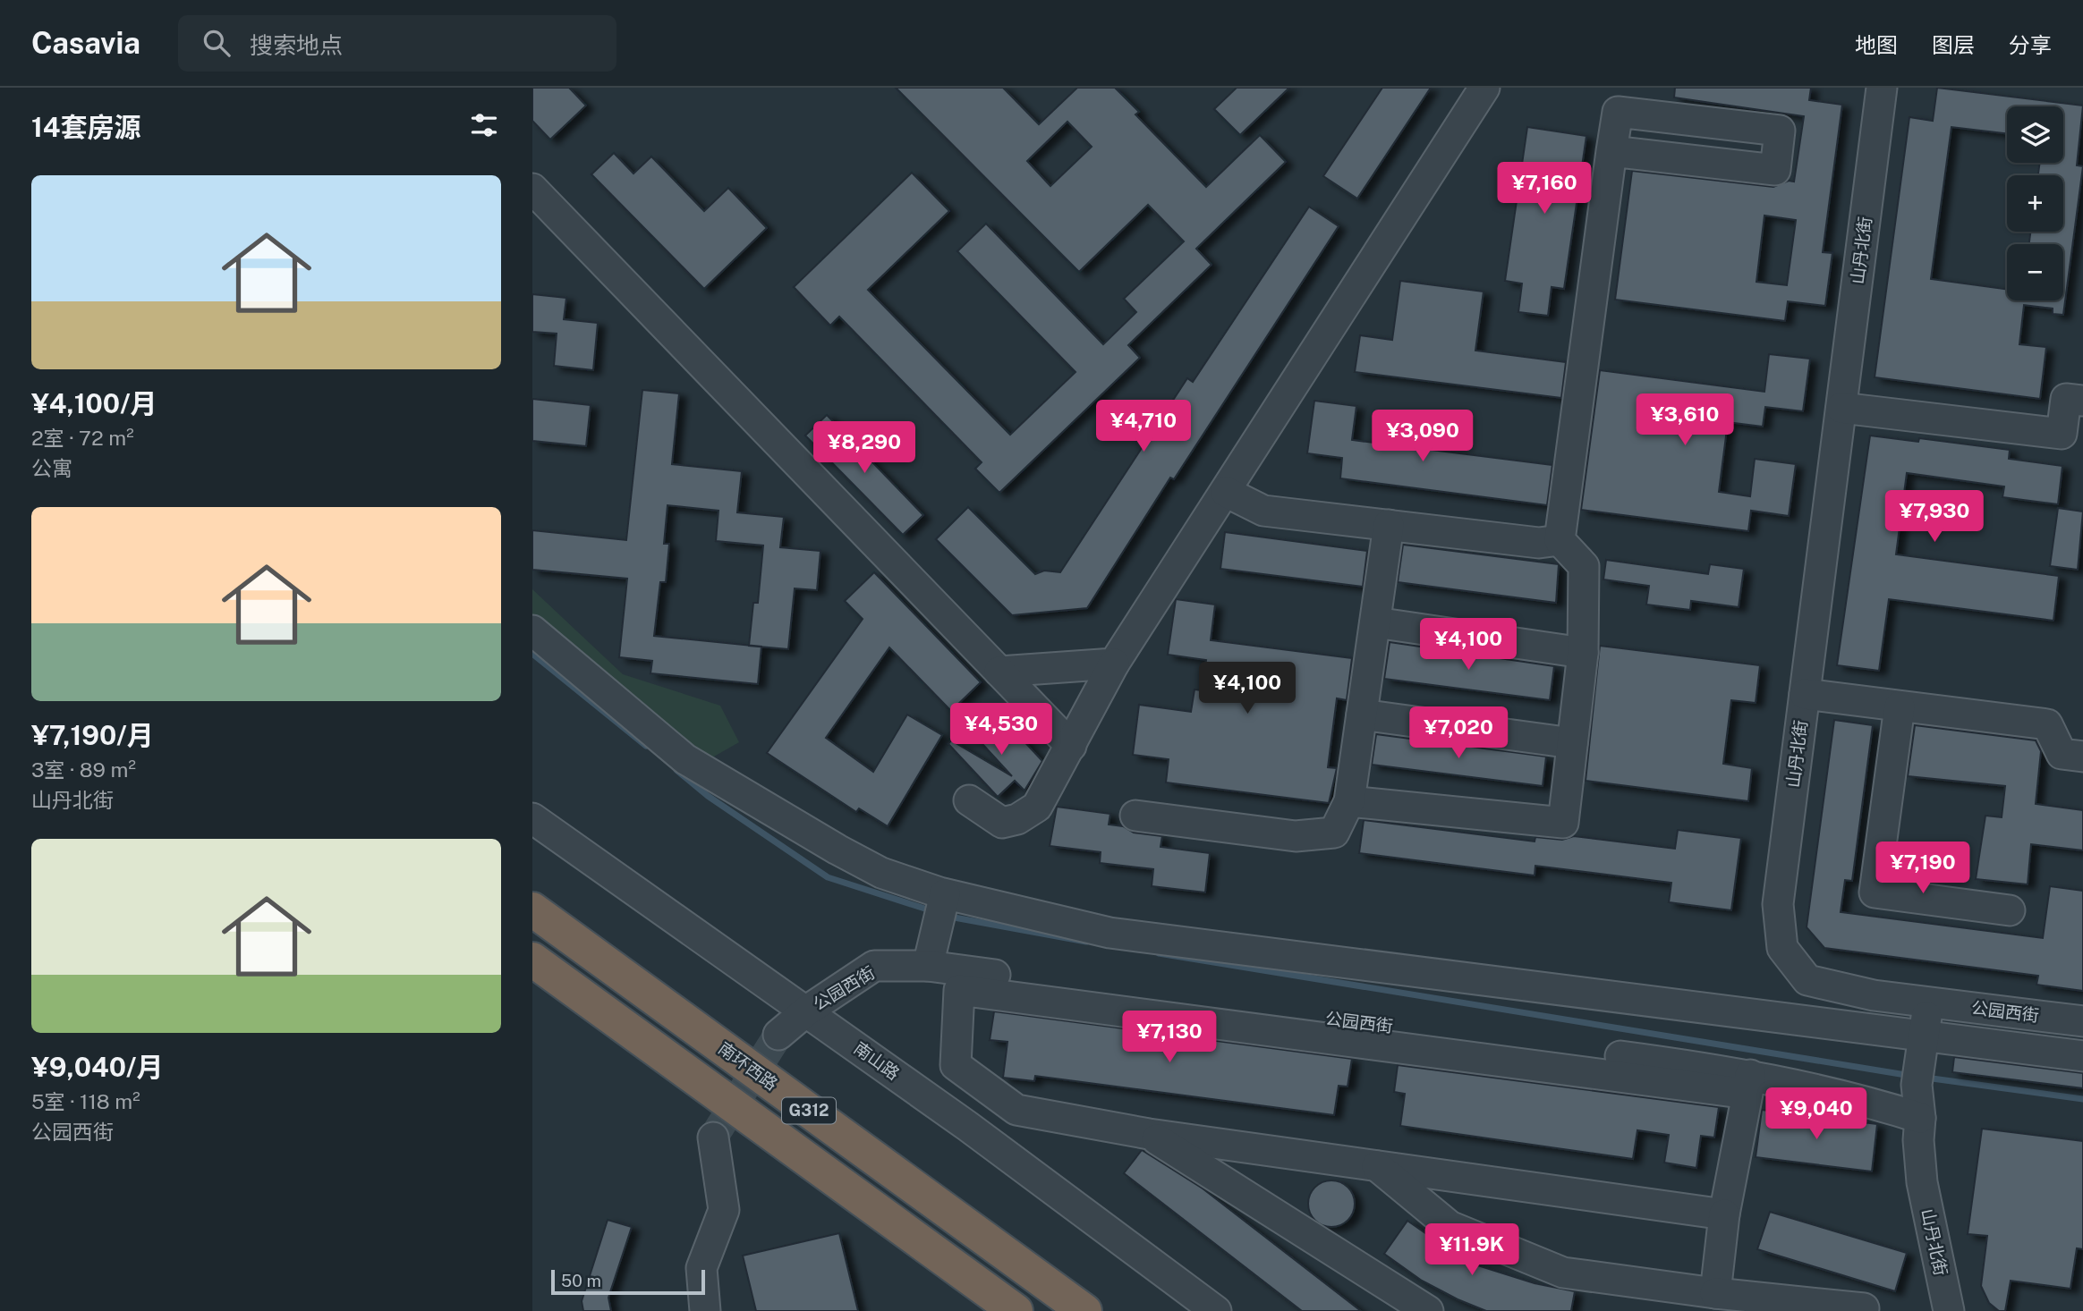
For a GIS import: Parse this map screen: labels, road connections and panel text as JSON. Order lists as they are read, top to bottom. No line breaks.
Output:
{"streets":{"highway":["南环西路","G312"],"street":["山丹北街","公园西街","南山路"]},"crossings":[["山丹北街","公园西街"],["公园西街","南山路"]],"scale_bar":"50 m","page":{"header":"Casavia","search":"搜索地点","nav":["地图","图层","分享"],"heading":"14套房源","map_buttons":["+","−"],"price":["¥7,160","¥3,610","¥4,710","¥3,090","¥8,290","¥7,930","¥4,100","¥4,100","¥4,530","¥7,020","¥7,190","¥7,130","¥9,040","¥11.9K"],"list":[{"name":"¥4,100/月","note":"2室 · 72 m² · 公寓"},{"name":"¥7,190/月","note":"3室 · 89 m² · 山丹北街"},{"name":"¥9,040/月","note":"5室 · 118 m² · 公园西街"}],"scale":"50 m"}}
